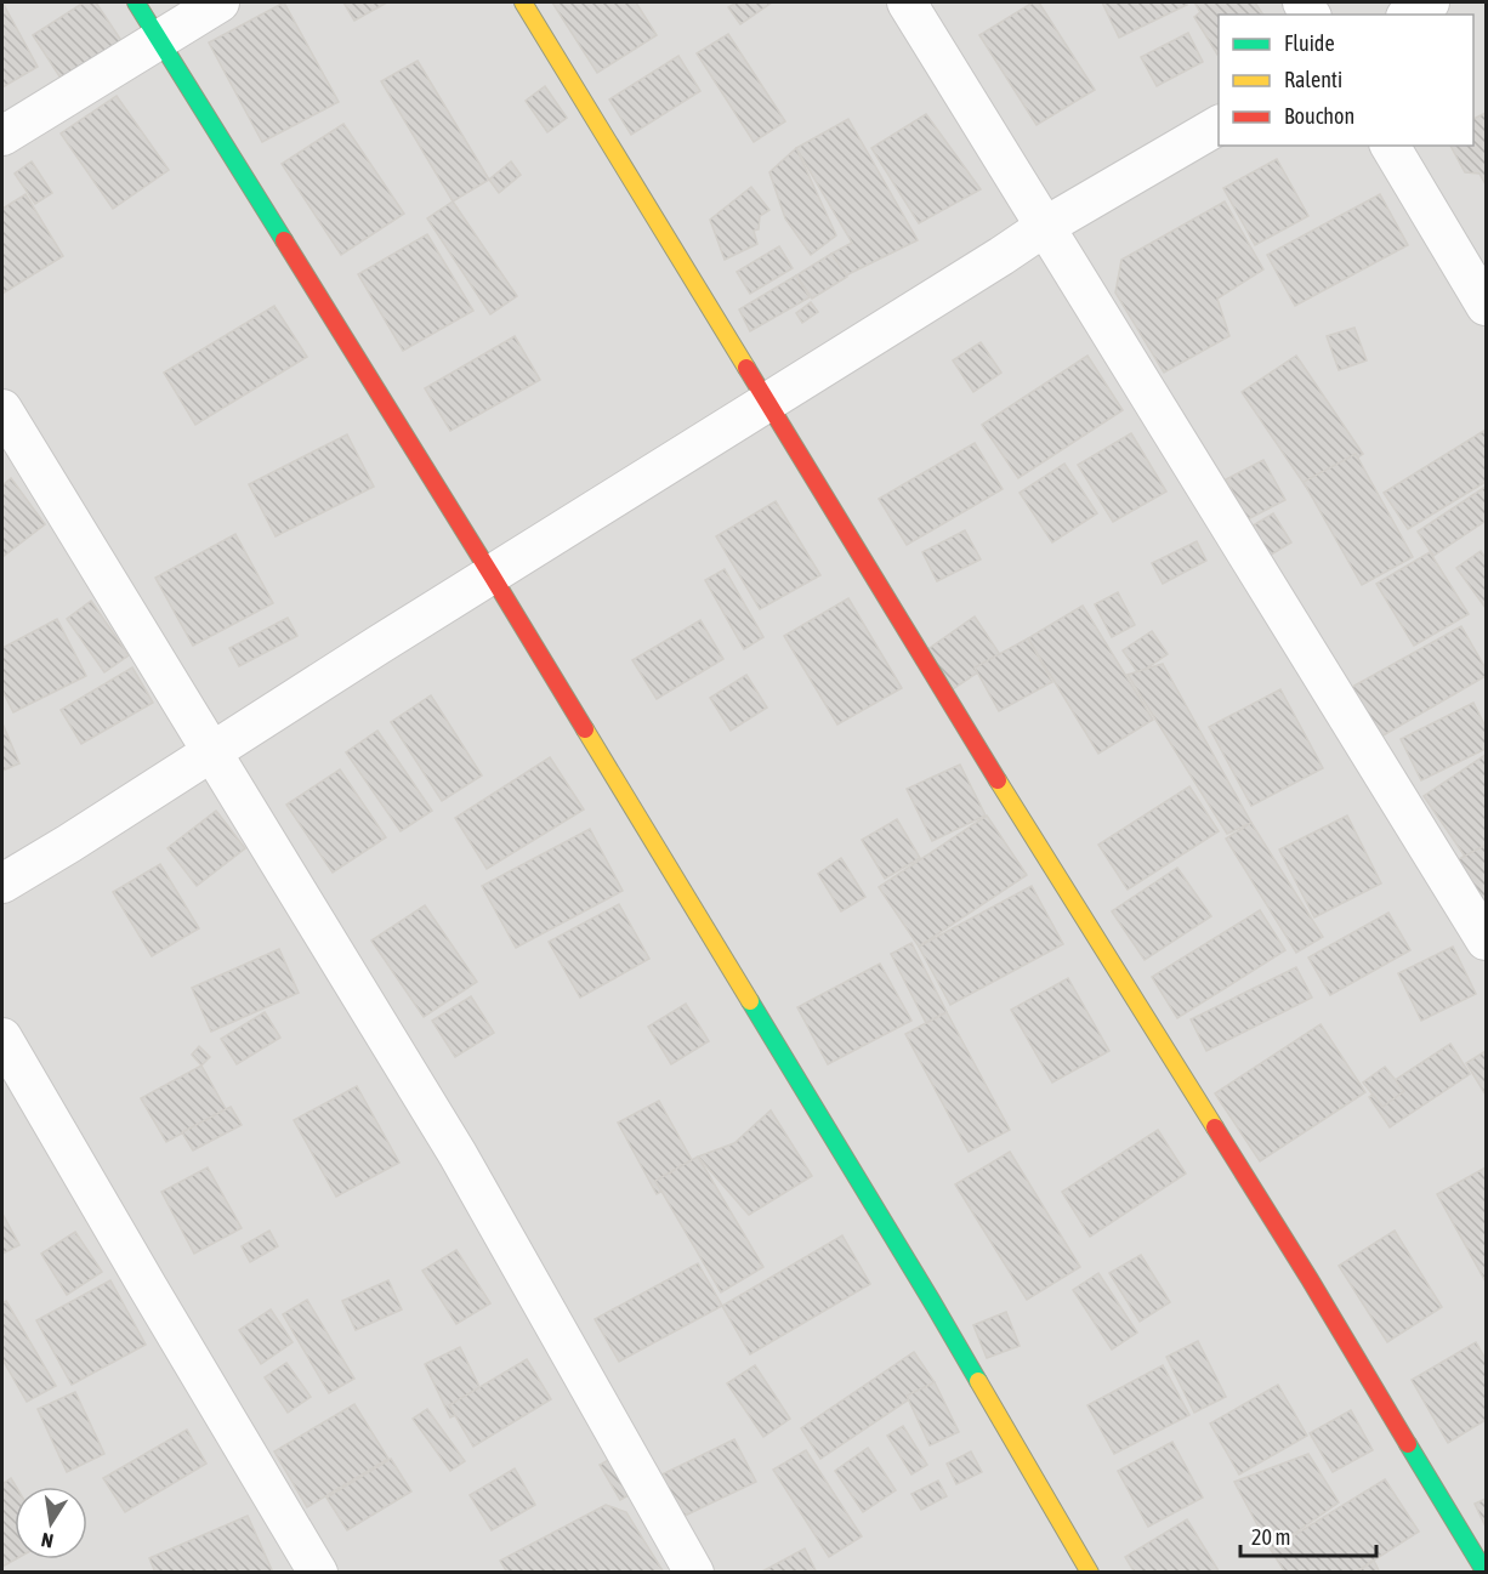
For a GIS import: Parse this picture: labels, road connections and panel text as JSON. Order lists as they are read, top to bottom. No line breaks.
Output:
{"legend":["Fluide","Ralenti","Bouchon"],"scale_bar":"20 m","north":"bottom"}
